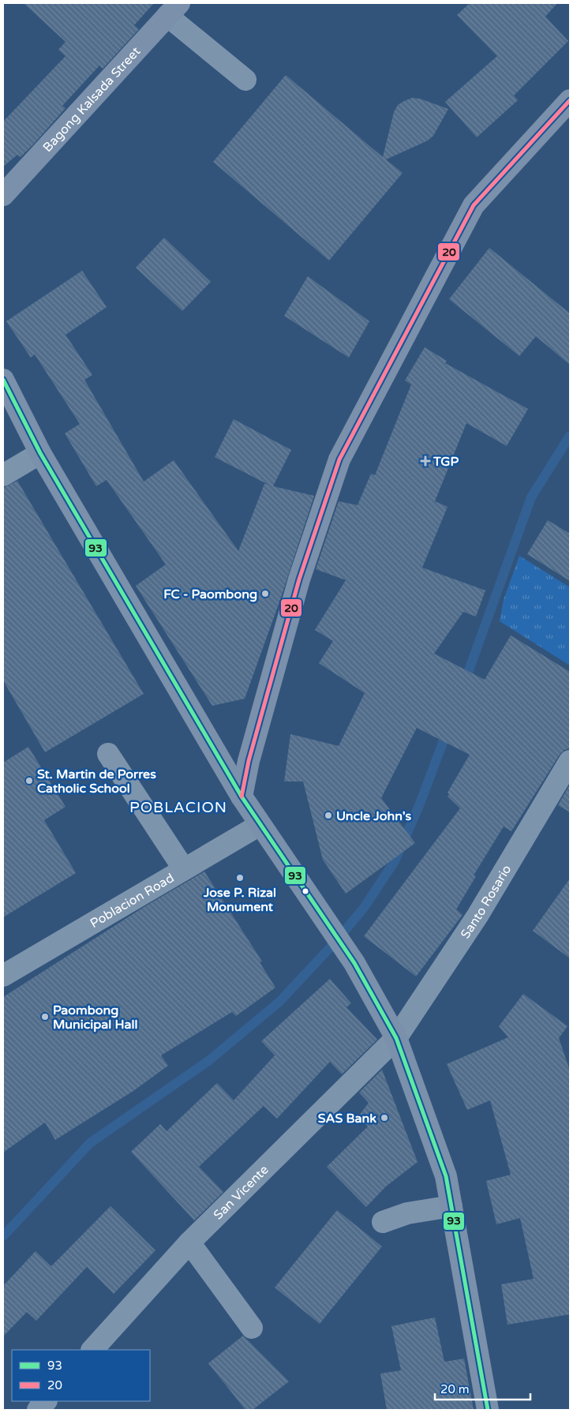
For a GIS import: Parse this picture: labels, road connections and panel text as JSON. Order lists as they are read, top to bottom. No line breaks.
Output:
{"streets":{"main road":["Bagong Kalsada Street"],"street":["Poblacion Road","Santo Rosario","San Vicente"]},"crossings":[["Santo Rosario","San Vicente"]],"districts":["POBLACION"],"places":{"health":["TGP"],"other":["FC - Paombong","St. Martin de Porres Catholic School","Uncle John's","Jose P. Rizal Monument","Paombong Municipal Hall","SAS Bank"]},"lines":["transit line 20","transit line 93"],"legend":["93","20"],"scale_bar":"20 m"}
